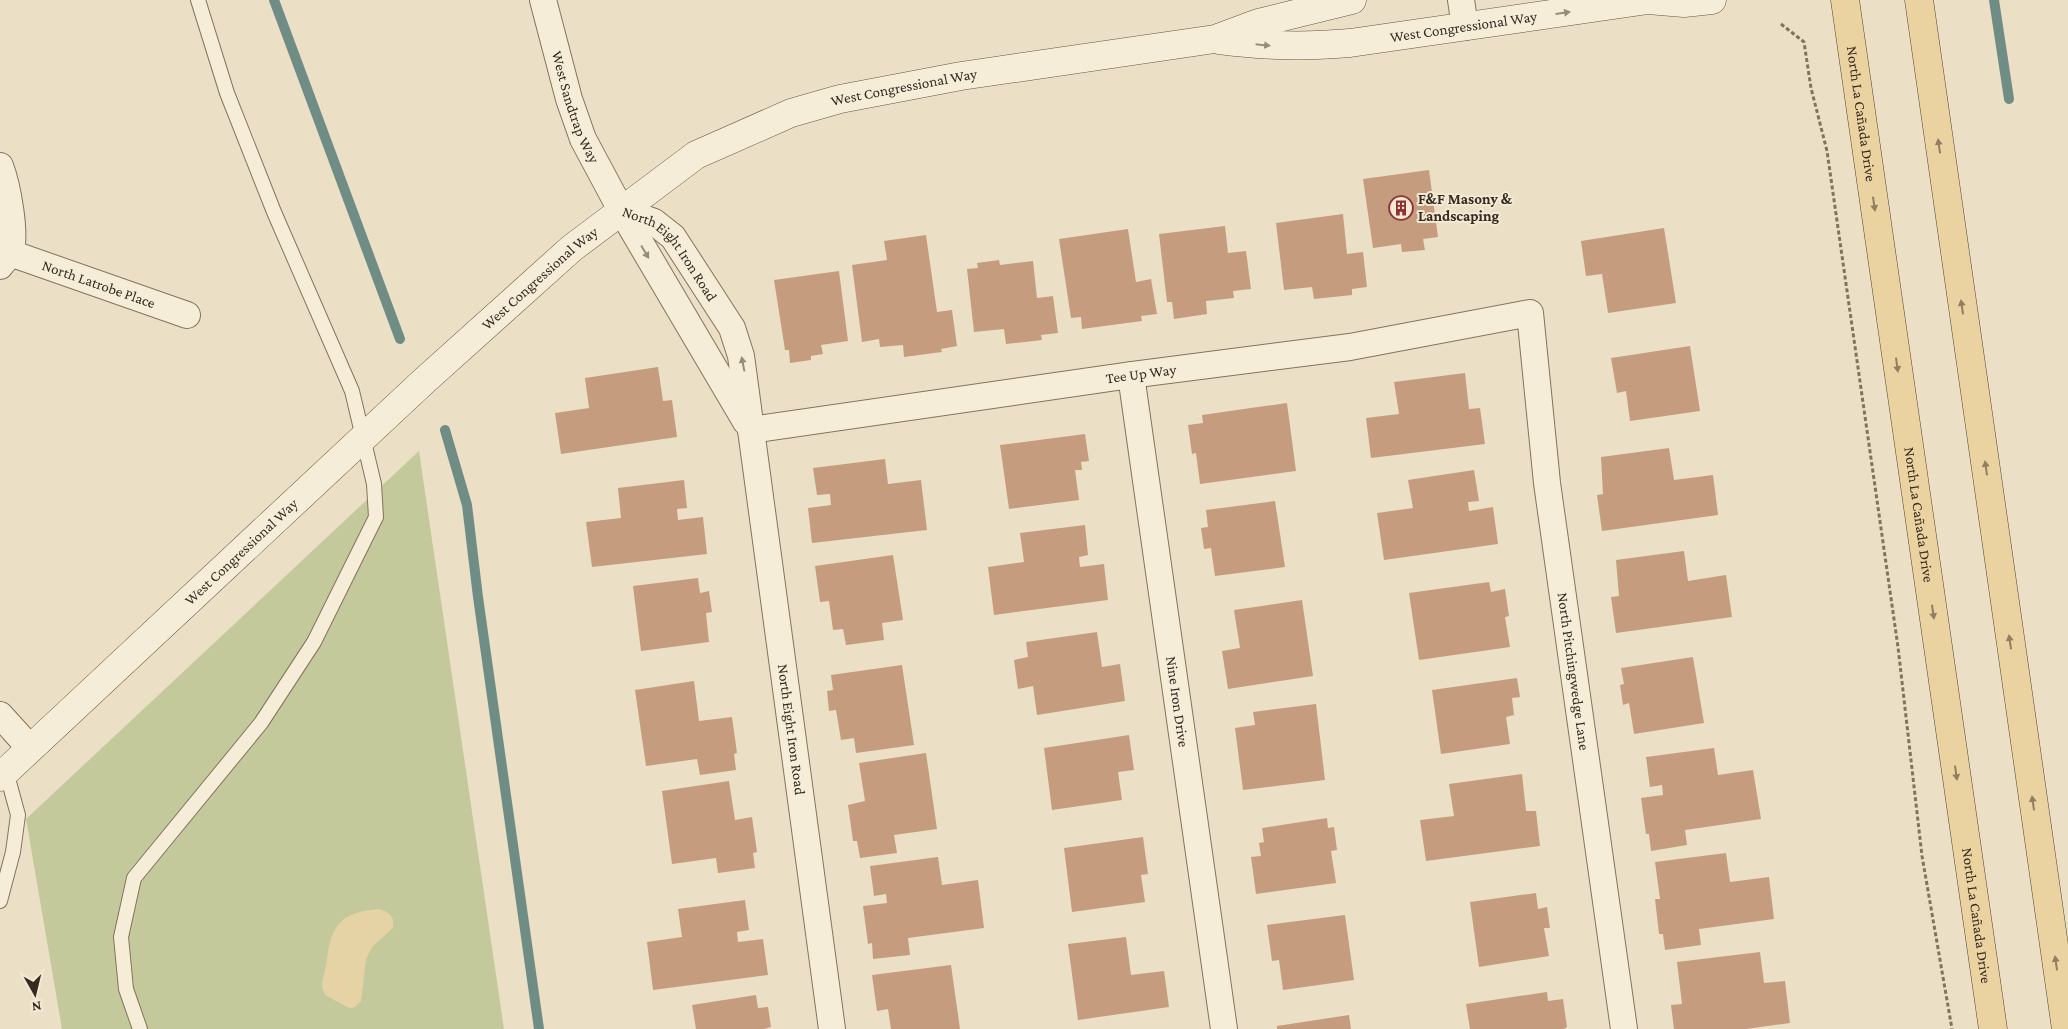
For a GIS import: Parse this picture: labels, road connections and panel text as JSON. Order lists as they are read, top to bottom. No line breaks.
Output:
{"streets":{"main road":["North La Cañada Drive"],"street":["West Congressional Way","West Sandtrap Way","North Eight Iron Road","North Latrobe Place","Tee Up Way","North Pitchingwedge Lane","Nine Iron Drive"]},"crossings":[["West Congressional Way","West Sandtrap Way"],["West Congressional Way","North Eight Iron Road"],["West Sandtrap Way","North Eight Iron Road"],["North Eight Iron Road","Tee Up Way"],["Tee Up Way","North Pitchingwedge Lane"],["Tee Up Way","Nine Iron Drive"]],"places":{"building":["F&F Masony & Landscaping"]},"north":"bottom"}
